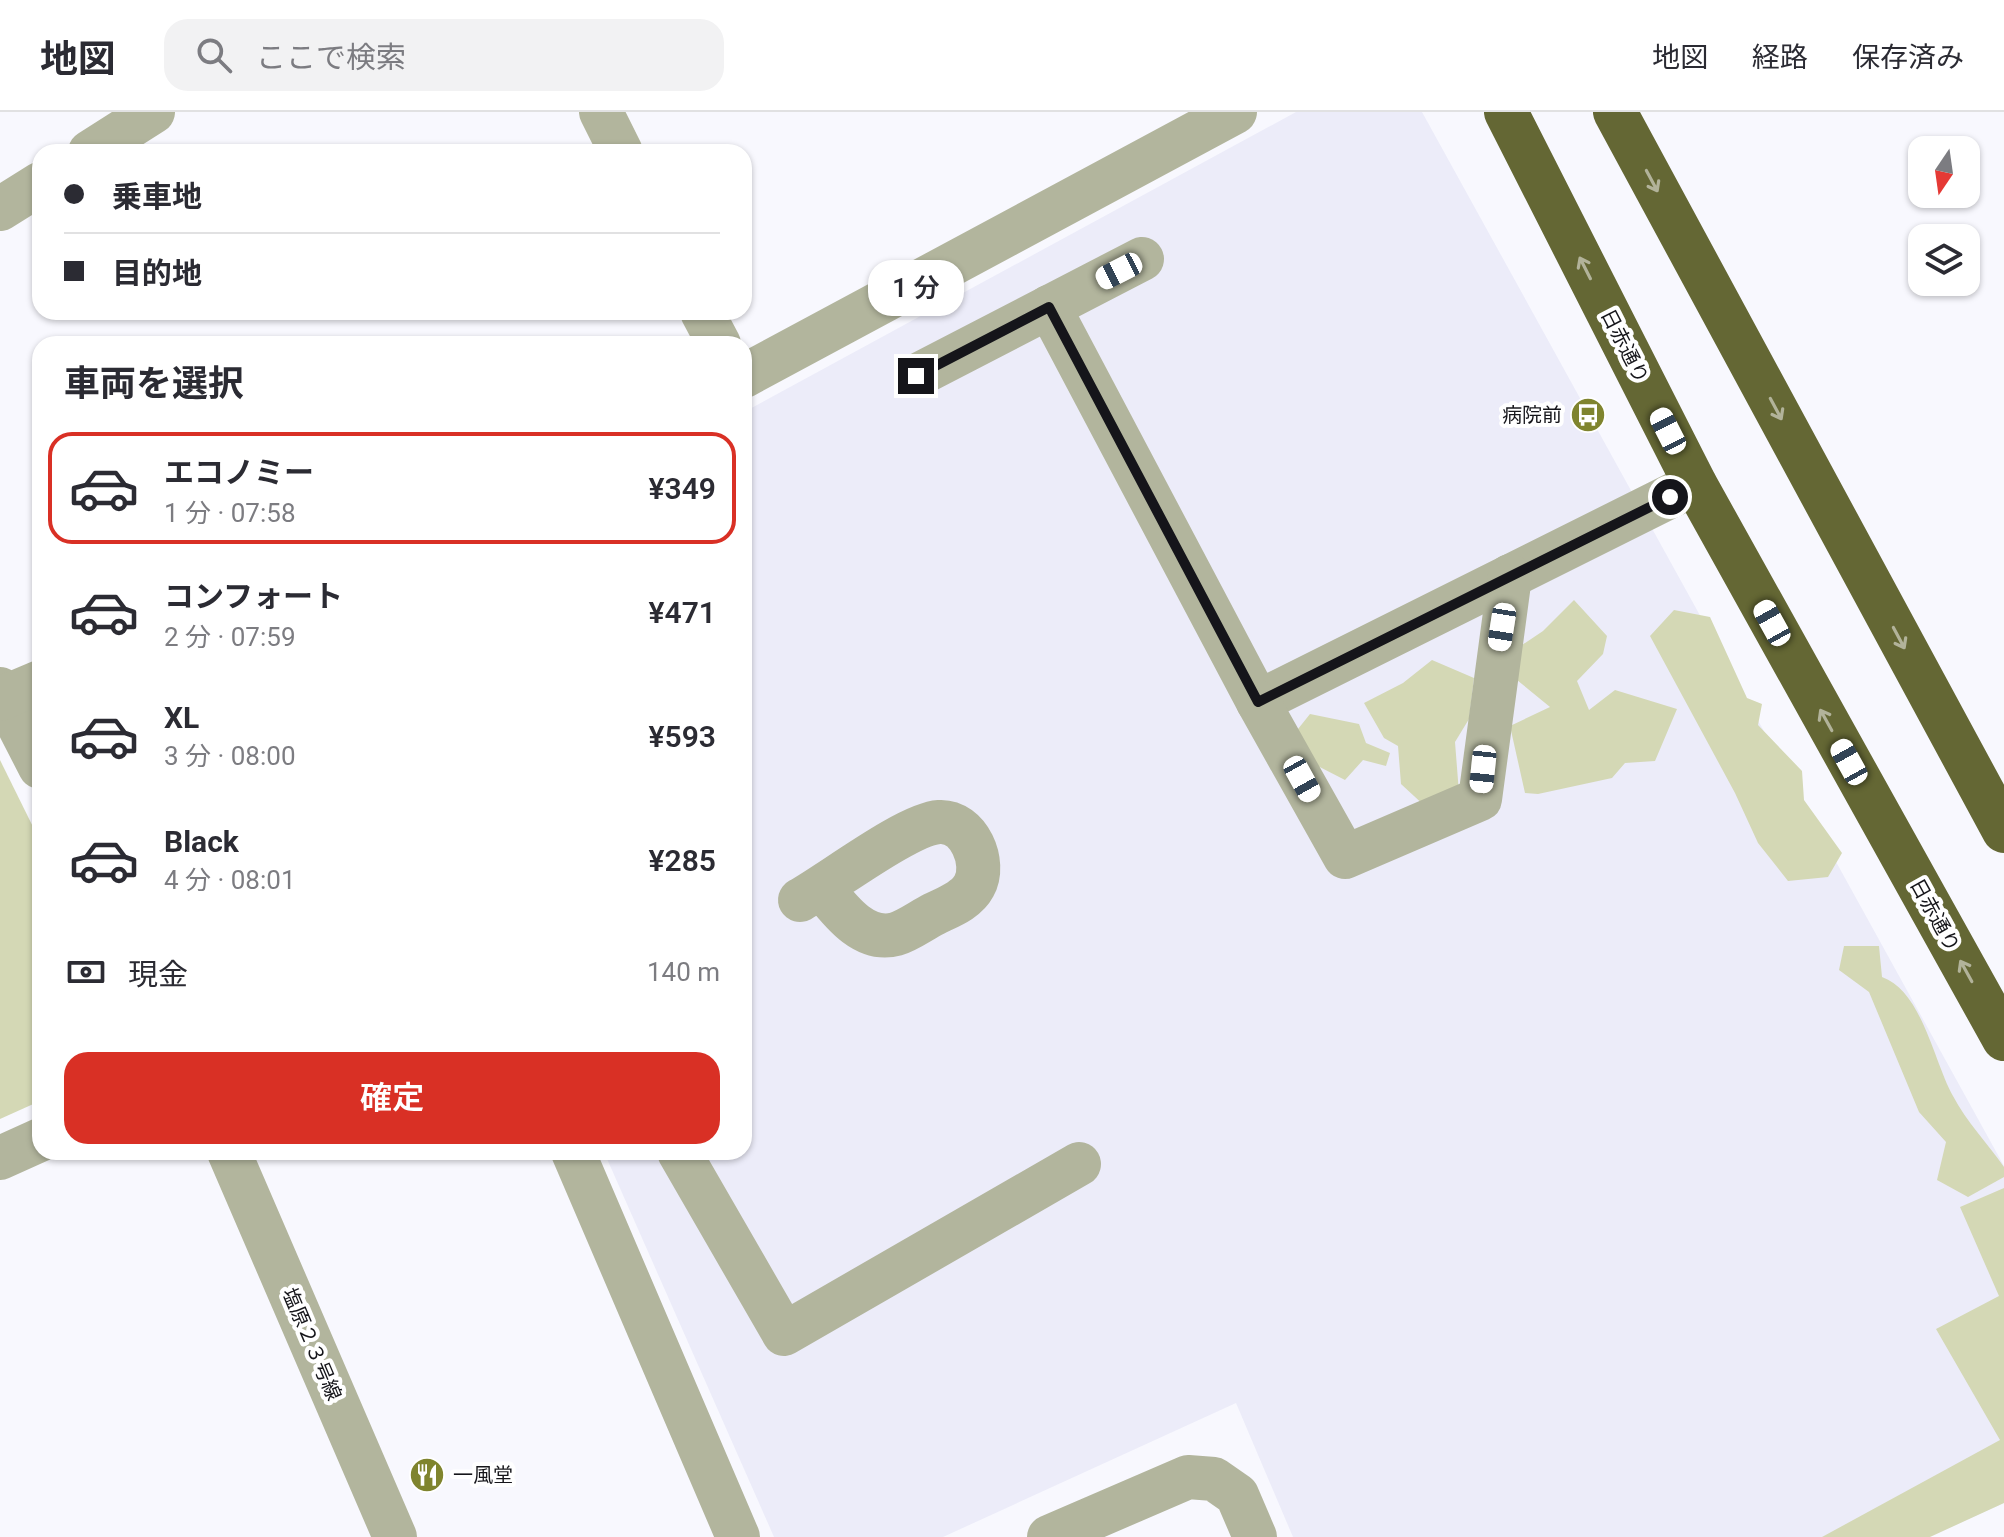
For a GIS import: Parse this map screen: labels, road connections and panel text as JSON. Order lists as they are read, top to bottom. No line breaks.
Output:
{"streets":{"highway":["日赤通り"],"street":["塩原２３号線"]},"places":{"bus stop":["病院前"],"restaurant":["一風堂"]},"north":"bottom","page":{"header":"地図","search":"ここで検索","nav":["地図","経路","保存済み"],"banner":["乗車地","目的地"],"bubble":"1 分","heading":"車両を選択","list":[{"name":"エコノミー","note":"1 分 · 07:58","value":"¥349"},{"name":"コンフォート","note":"2 分 · 07:59","value":"¥471"},{"name":"XL","note":"3 分 · 08:00","value":"¥593"},{"name":"Black","note":"4 分 · 08:01","value":"¥285"}],"pay":["現金","140 m"],"buttons":"確定"}}
